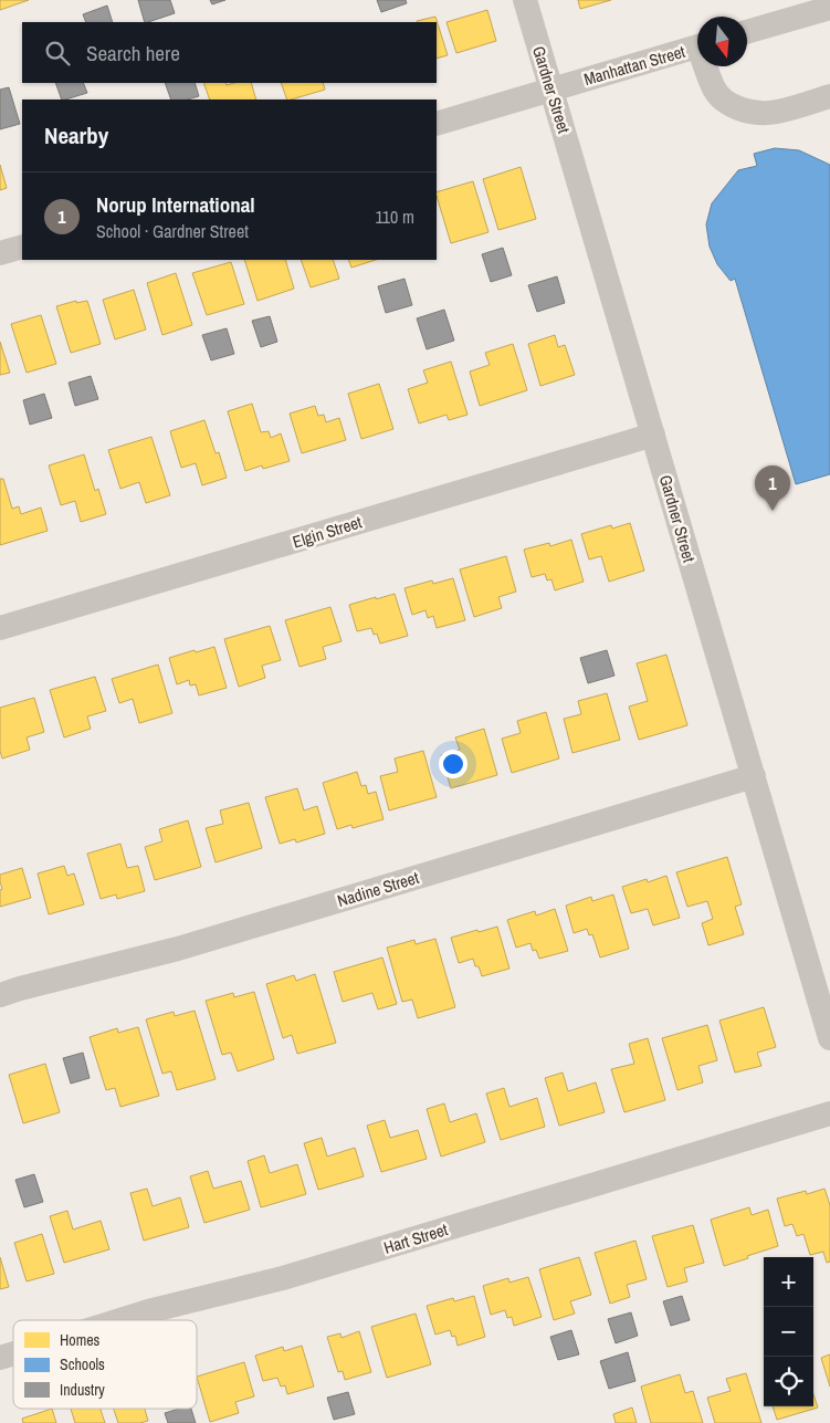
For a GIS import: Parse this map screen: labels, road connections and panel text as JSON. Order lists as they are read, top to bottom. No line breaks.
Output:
{"streets":{"street":["Manhattan Street","Gardner Street","Elgin Street","Nadine Street","Hart Street"]},"crossings":[["Manhattan Street","Gardner Street"],["Gardner Street","Elgin Street"],["Gardner Street","Nadine Street"]],"legend":["Homes","Schools","Industry"],"north":"bottom","page":{"search":"Search here","heading":"Nearby","list":[{"mark":"1","name":"Norup International","note":"School · Gardner Street","value":"110 m"}],"pins":"1","map_buttons":["+","−"]}}
